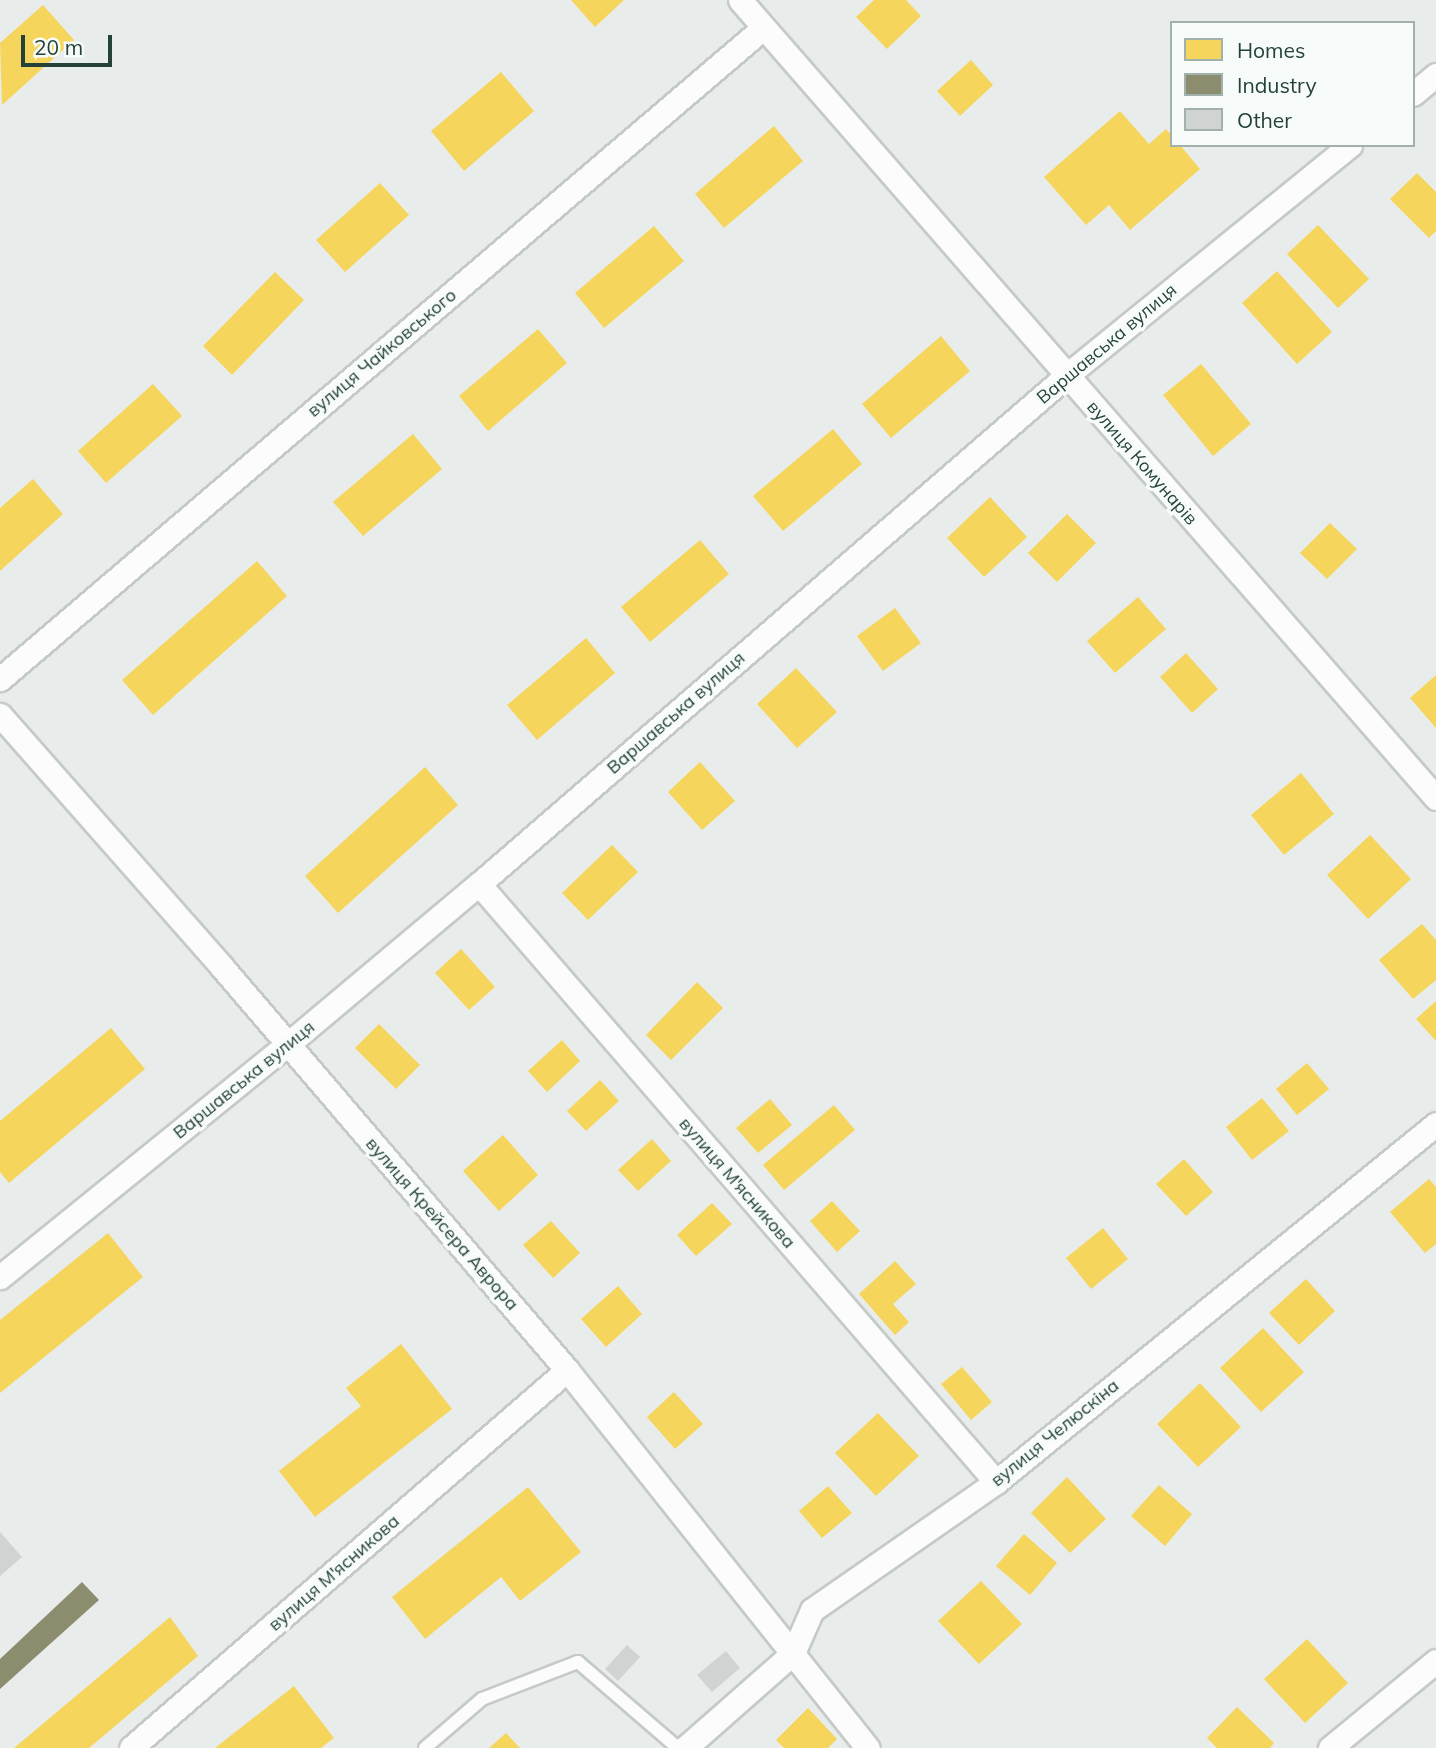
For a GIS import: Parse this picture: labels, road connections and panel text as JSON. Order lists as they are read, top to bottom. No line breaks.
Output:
{"streets":{"street":["Варшавська вулиця","вулиця Чайковського","вулиця Комунарів","вулиця М'ясникова","вулиця Крейсера Аврора","вулиця Челюскіна"]},"crossings":[["Варшавська вулиця","вулиця Комунарів"],["Варшавська вулиця","вулиця М'ясникова"],["Варшавська вулиця","вулиця Крейсера Аврора"],["вулиця Чайковського","вулиця Комунарів"],["вулиця М'ясникова","вулиця Крейсера Аврора"],["вулиця М'ясникова","вулиця Челюскіна"],["вулиця Крейсера Аврора","вулиця Челюскіна"]],"legend":["Homes","Industry","Other"],"scale_bar":"20 m"}
